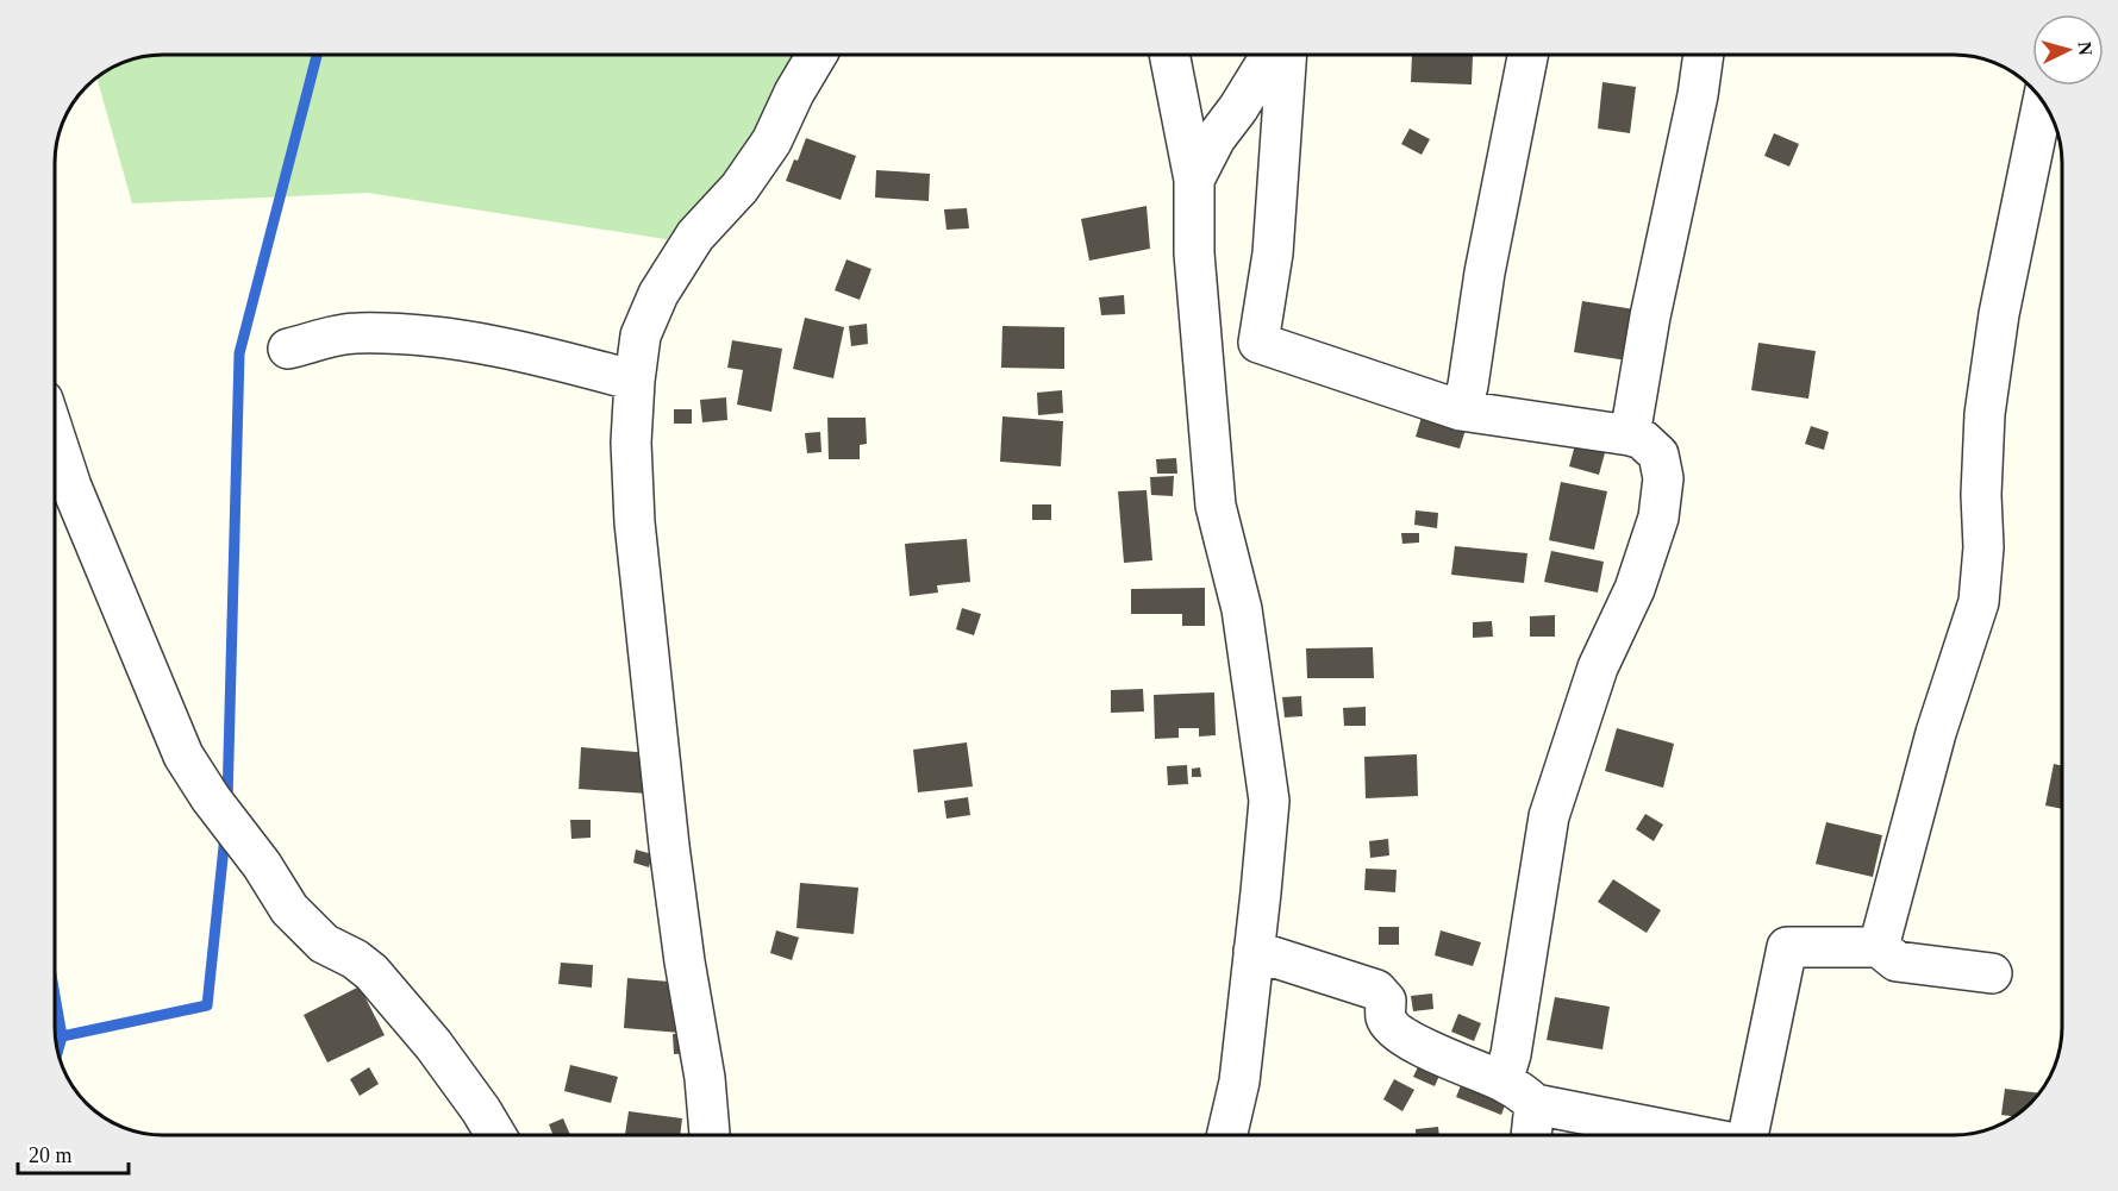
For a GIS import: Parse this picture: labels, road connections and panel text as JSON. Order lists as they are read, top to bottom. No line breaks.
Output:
{"scale_bar":"20 m","north":"right"}
